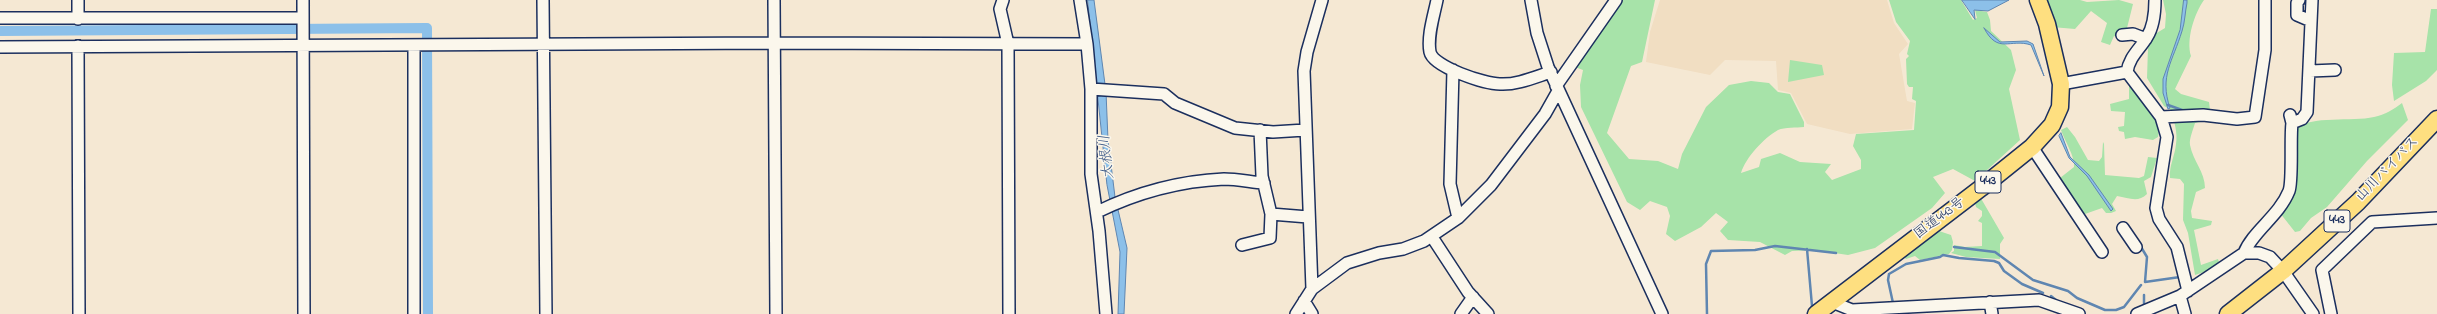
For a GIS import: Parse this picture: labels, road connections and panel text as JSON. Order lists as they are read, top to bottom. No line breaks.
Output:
{"streets":{"highway":["山川バイパス","443","国道443号"]},"water":["大根川"]}
